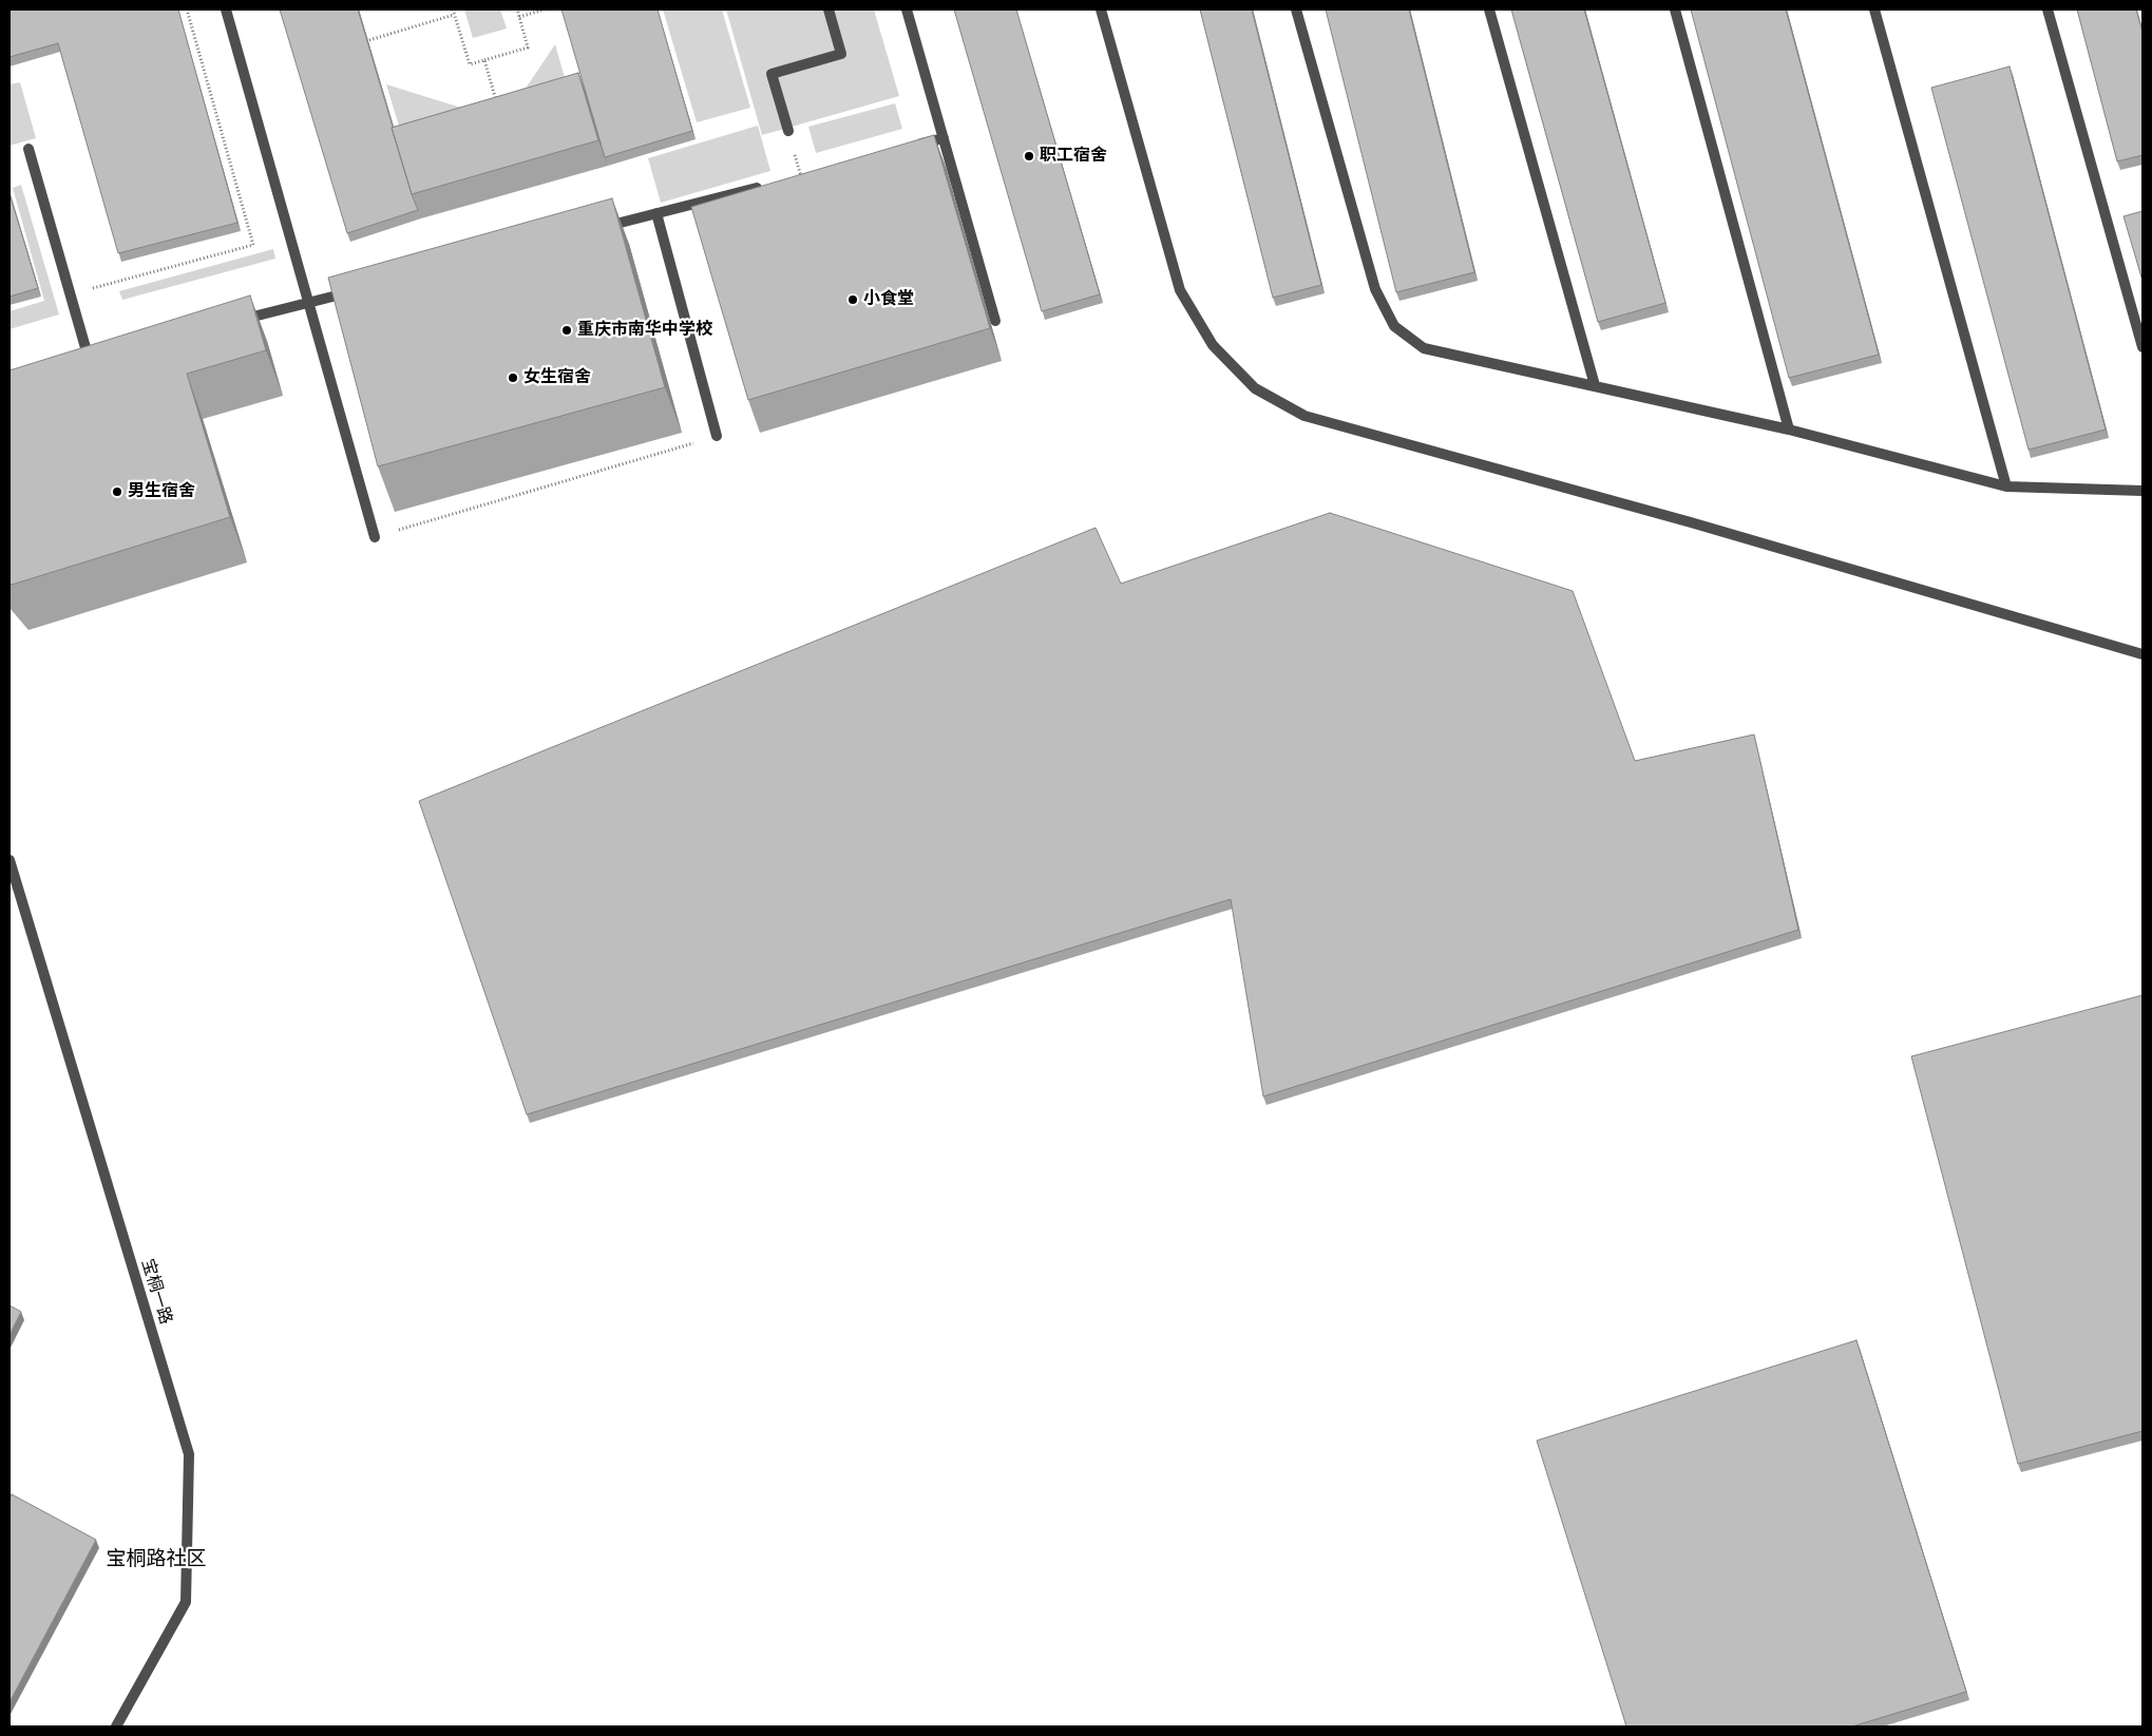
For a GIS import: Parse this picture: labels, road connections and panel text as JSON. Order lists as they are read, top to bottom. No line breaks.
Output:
{"streets":{"street":["宝桐一路"]},"districts":["宝桐路社区"],"places":["职工宿舍","小食堂","重庆市南华中学校","女生宿舍","男生宿舍"]}
